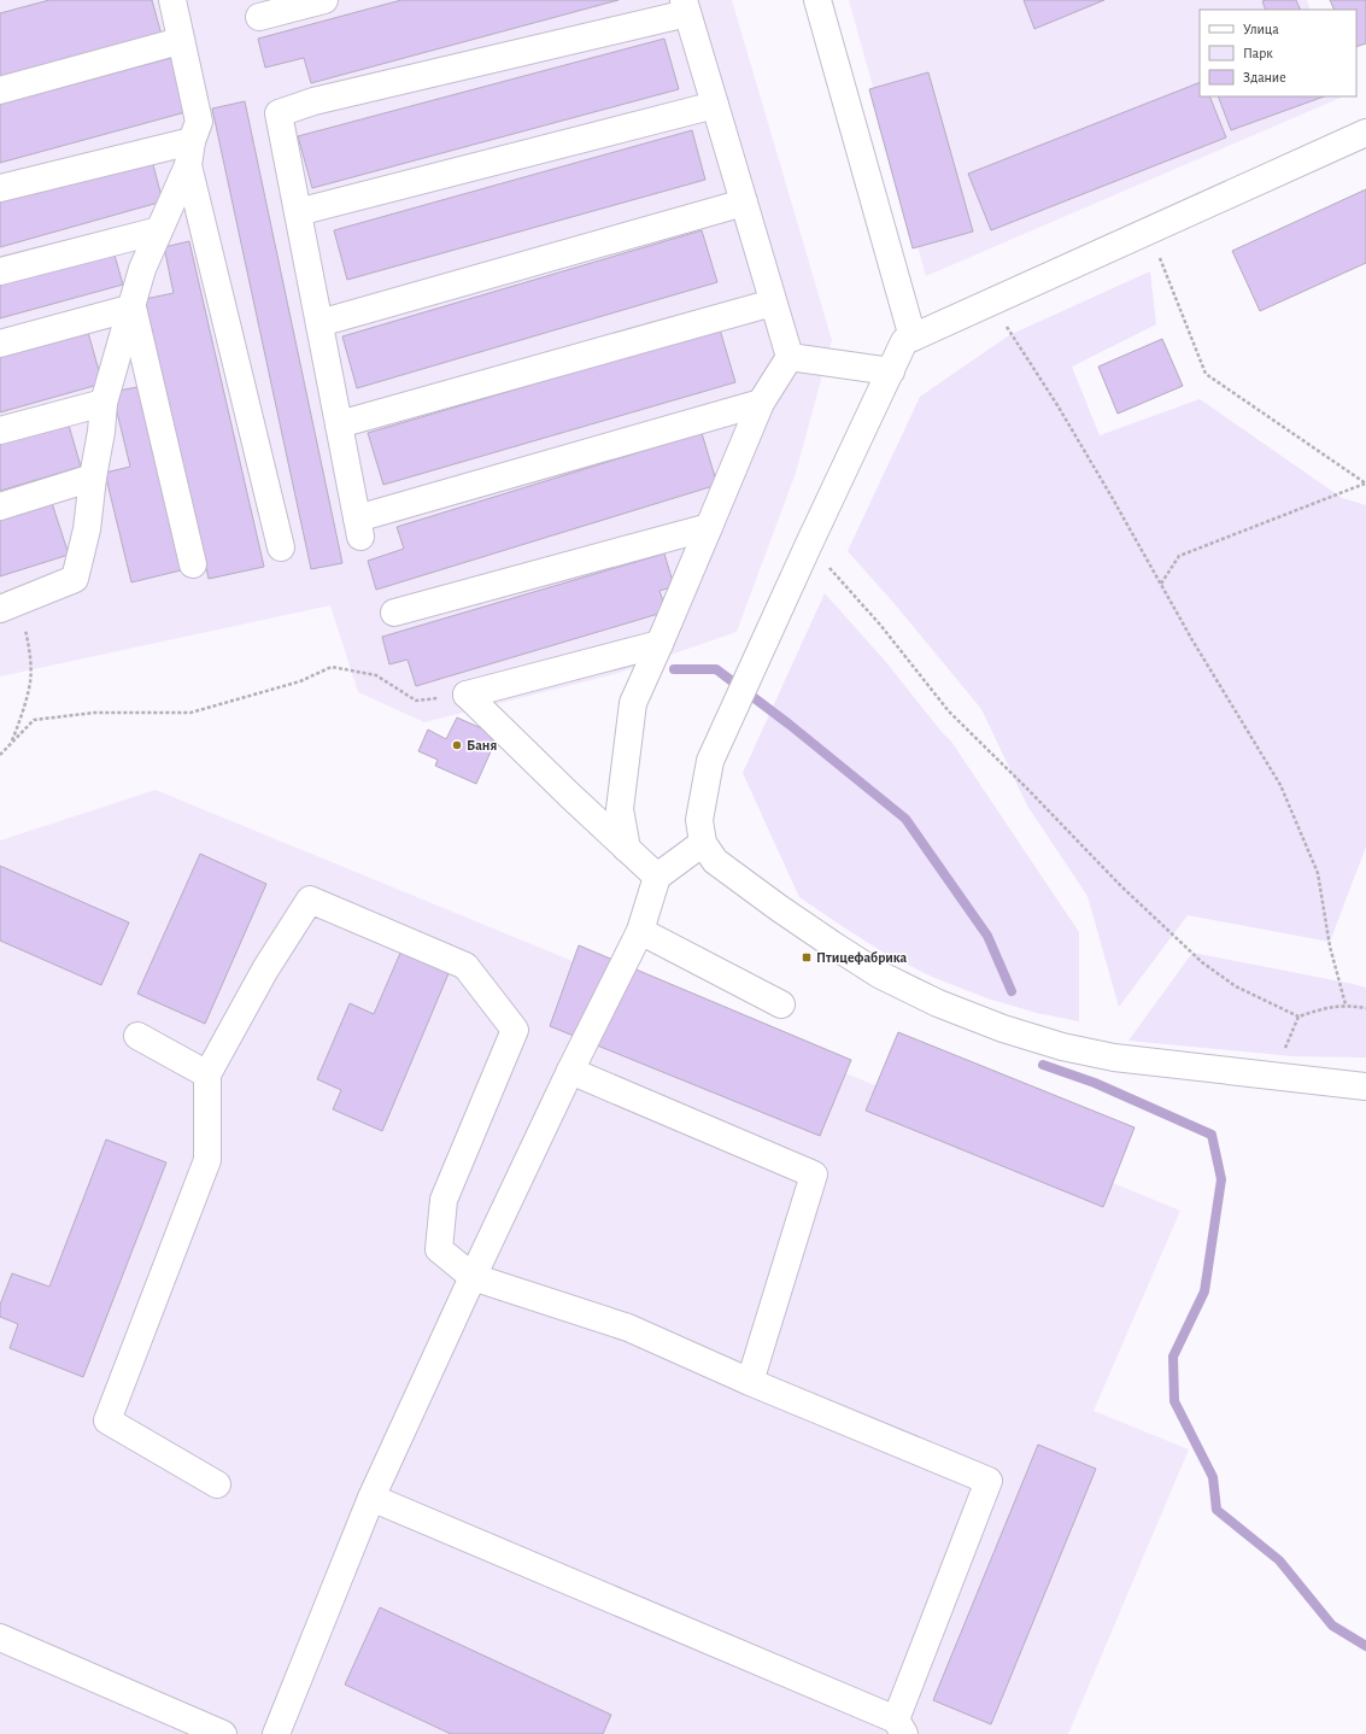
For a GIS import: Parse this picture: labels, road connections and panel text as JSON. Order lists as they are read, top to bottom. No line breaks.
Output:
{"places":{"other":["Баня"],"transit":["Птицефабрика"]},"legend":["Улица","Парк","Здание"]}
